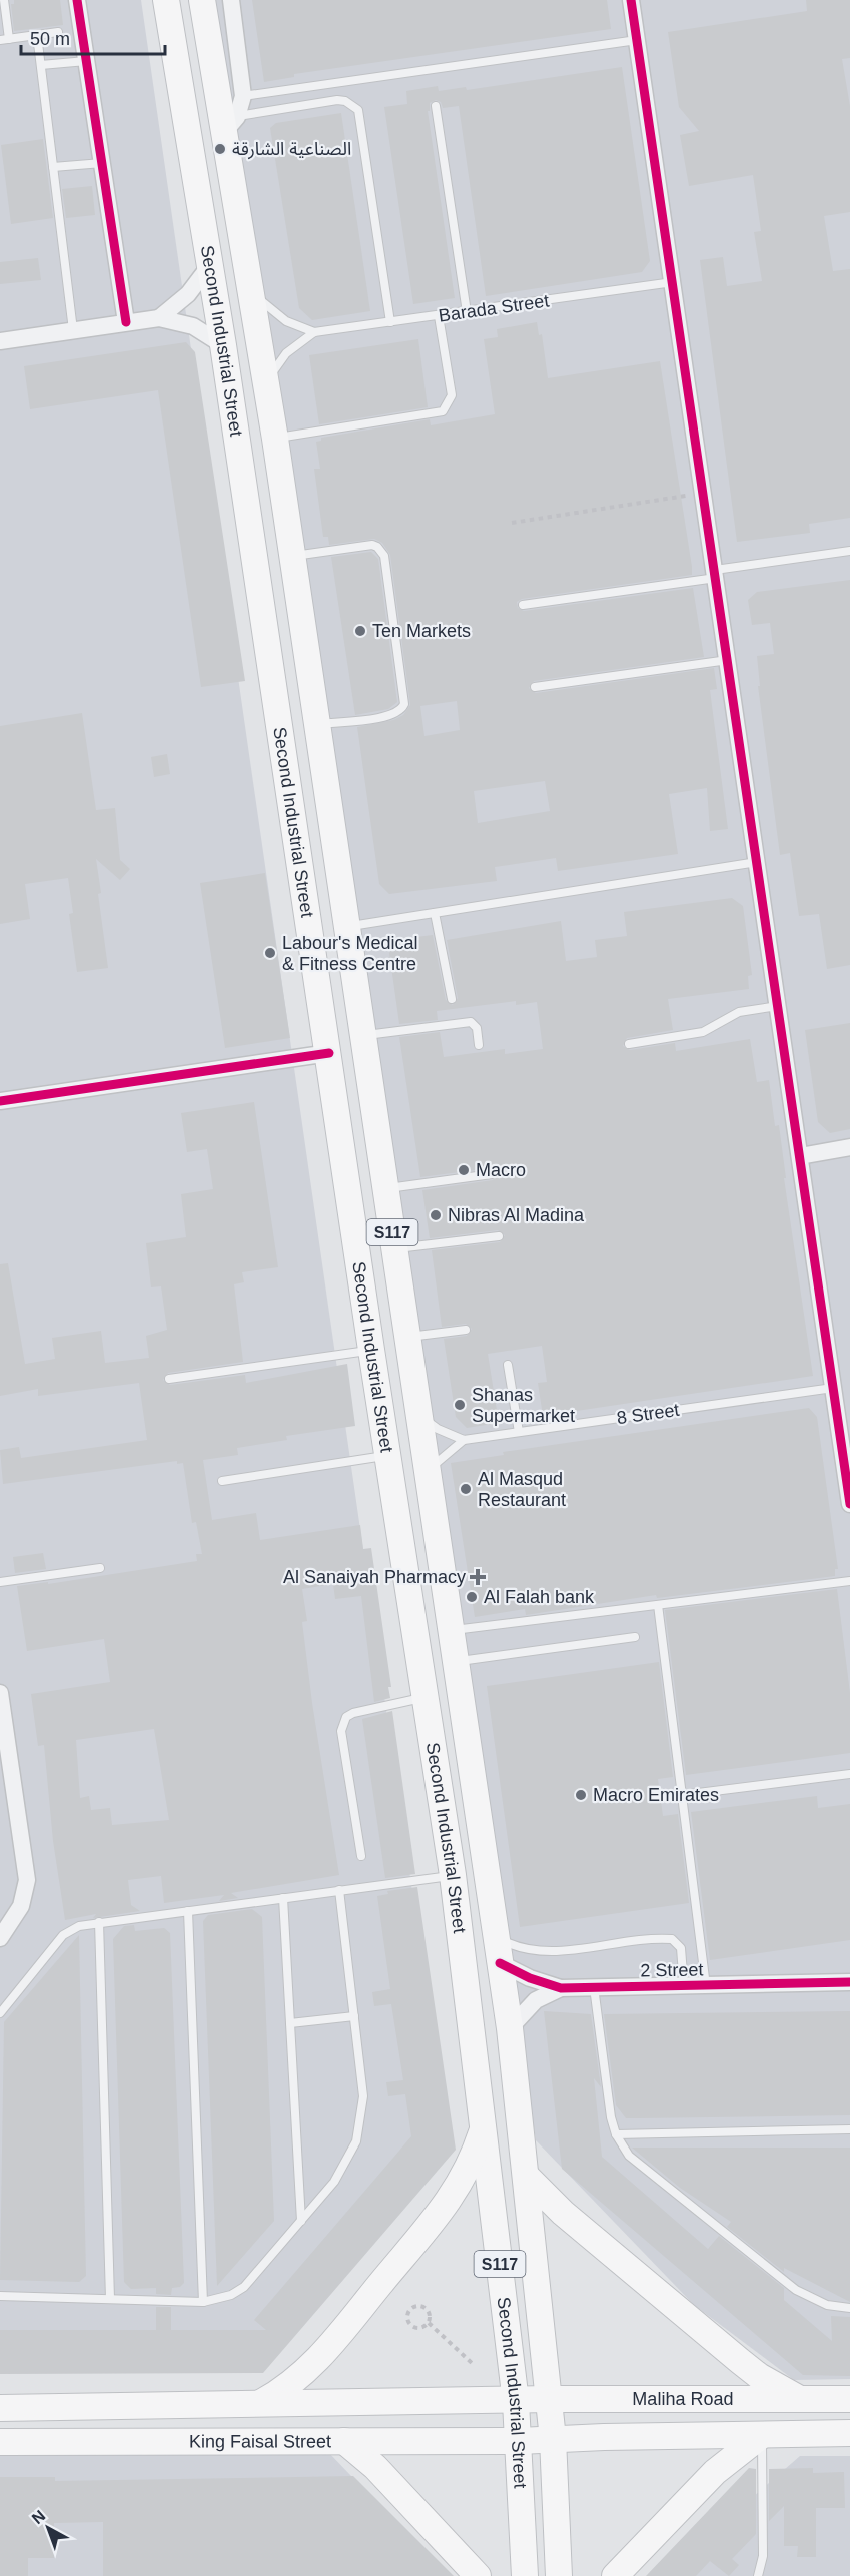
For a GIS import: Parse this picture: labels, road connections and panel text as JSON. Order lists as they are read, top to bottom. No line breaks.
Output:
{"streets":{"main road":["Second Industrial Street","S117","Maliha Road","King Faisal Street"],"street":["2 Street"],"lane":["Barada Street","8 Street"]},"crossings":[["Barada Street","Second Industrial Street"],["Second Industrial Street","2 Street"],["Second Industrial Street","Maliha Road"],["Second Industrial Street","King Faisal Street"],["Maliha Road","King Faisal Street"]],"places":{"other":["الصناعية الشارقة","Ten Markets","Labour's Medical & Fitness Centre","Macro","Nibras Al Madina","Shanas Supermarket","Al Masqud Restaurant","Al Falah bank","Macro Emirates"],"health":["Al Sanaiyah Pharmacy"]},"scale_bar":"50 m","north":"top left"}
